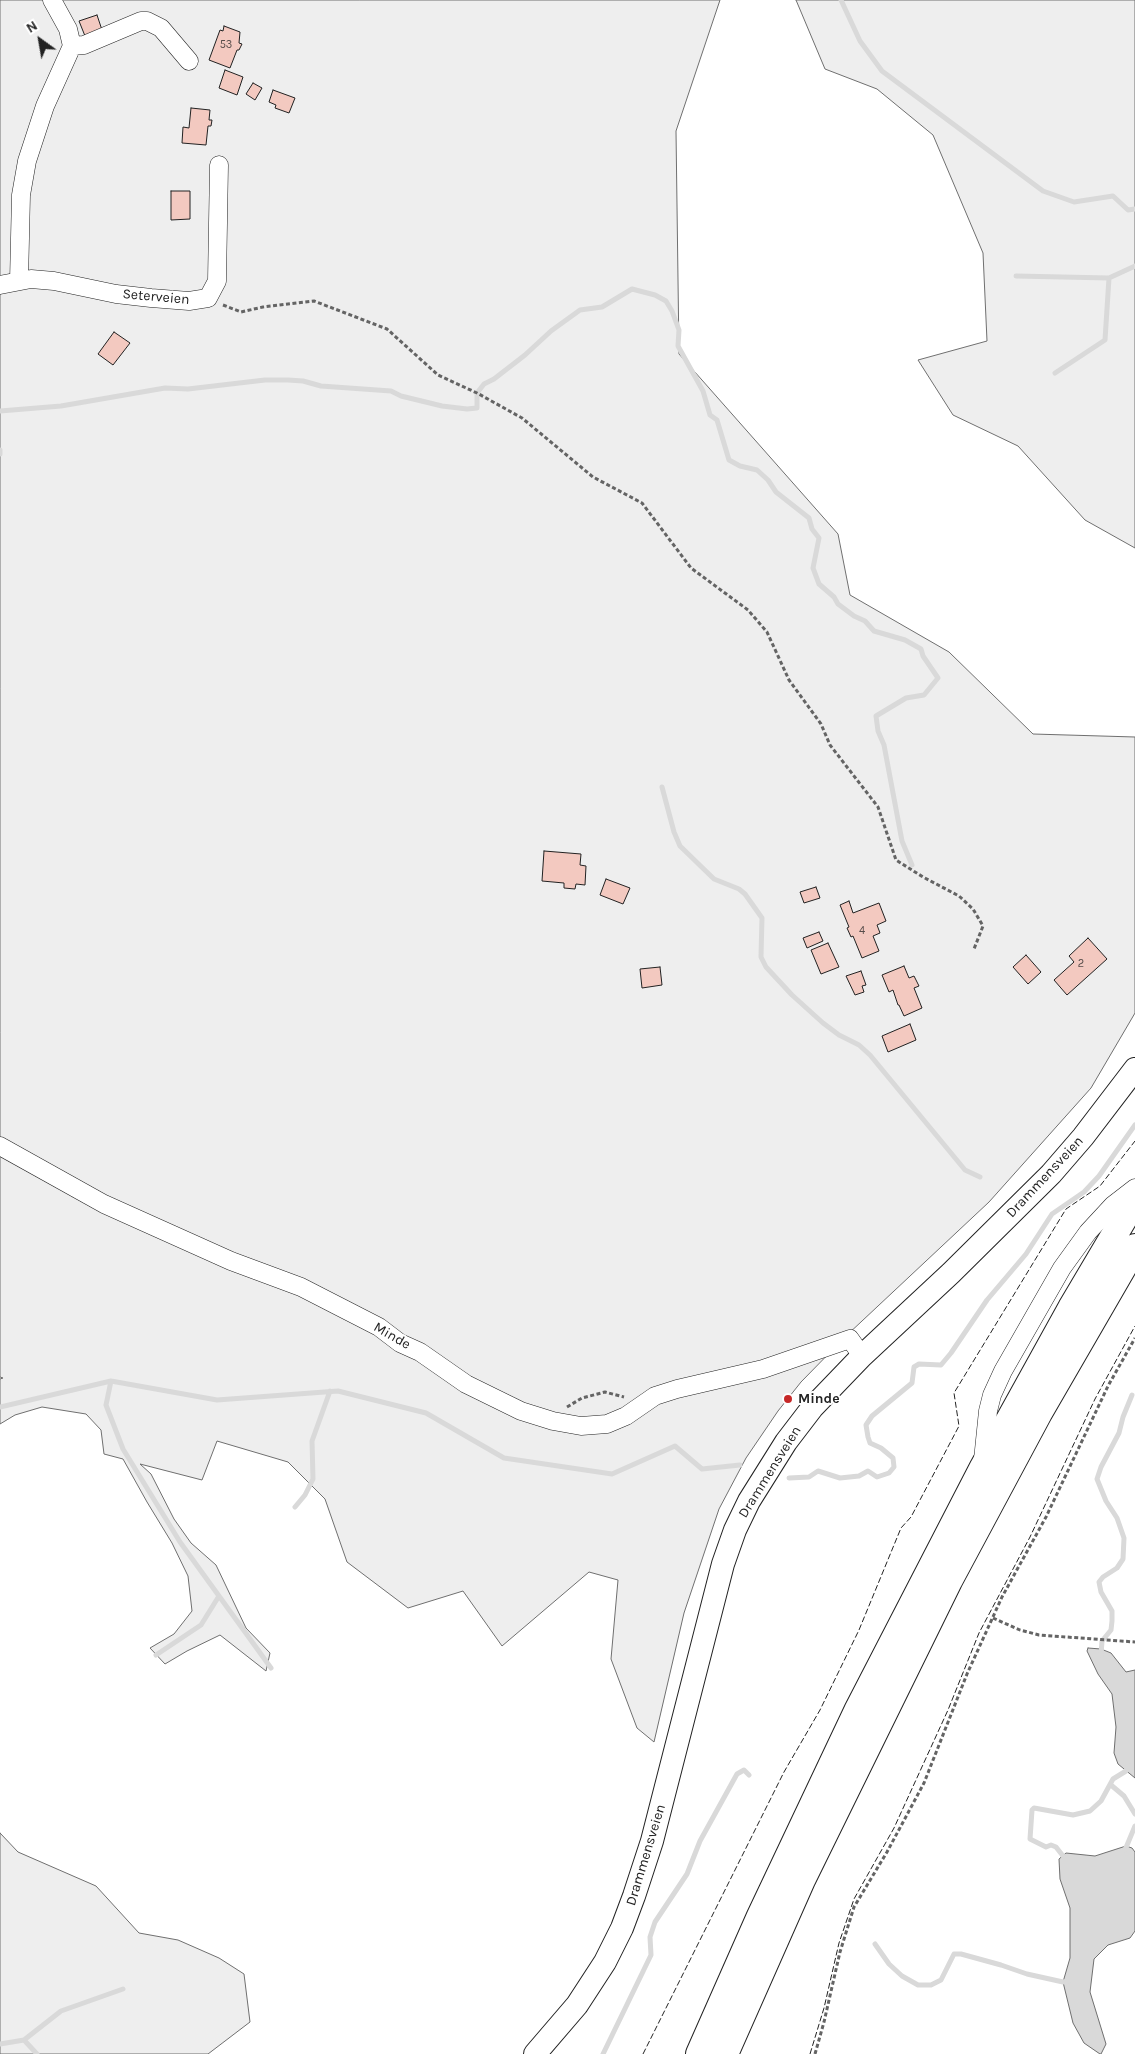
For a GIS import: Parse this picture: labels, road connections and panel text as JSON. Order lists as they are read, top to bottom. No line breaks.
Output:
{"streets":{"main road":["Drammensveien"],"street":["Seterveien","Minde"]},"crossings":[["Drammensveien","Minde"]],"places":["Minde"],"house_numbers":["53","4","2"],"north":"top left"}
